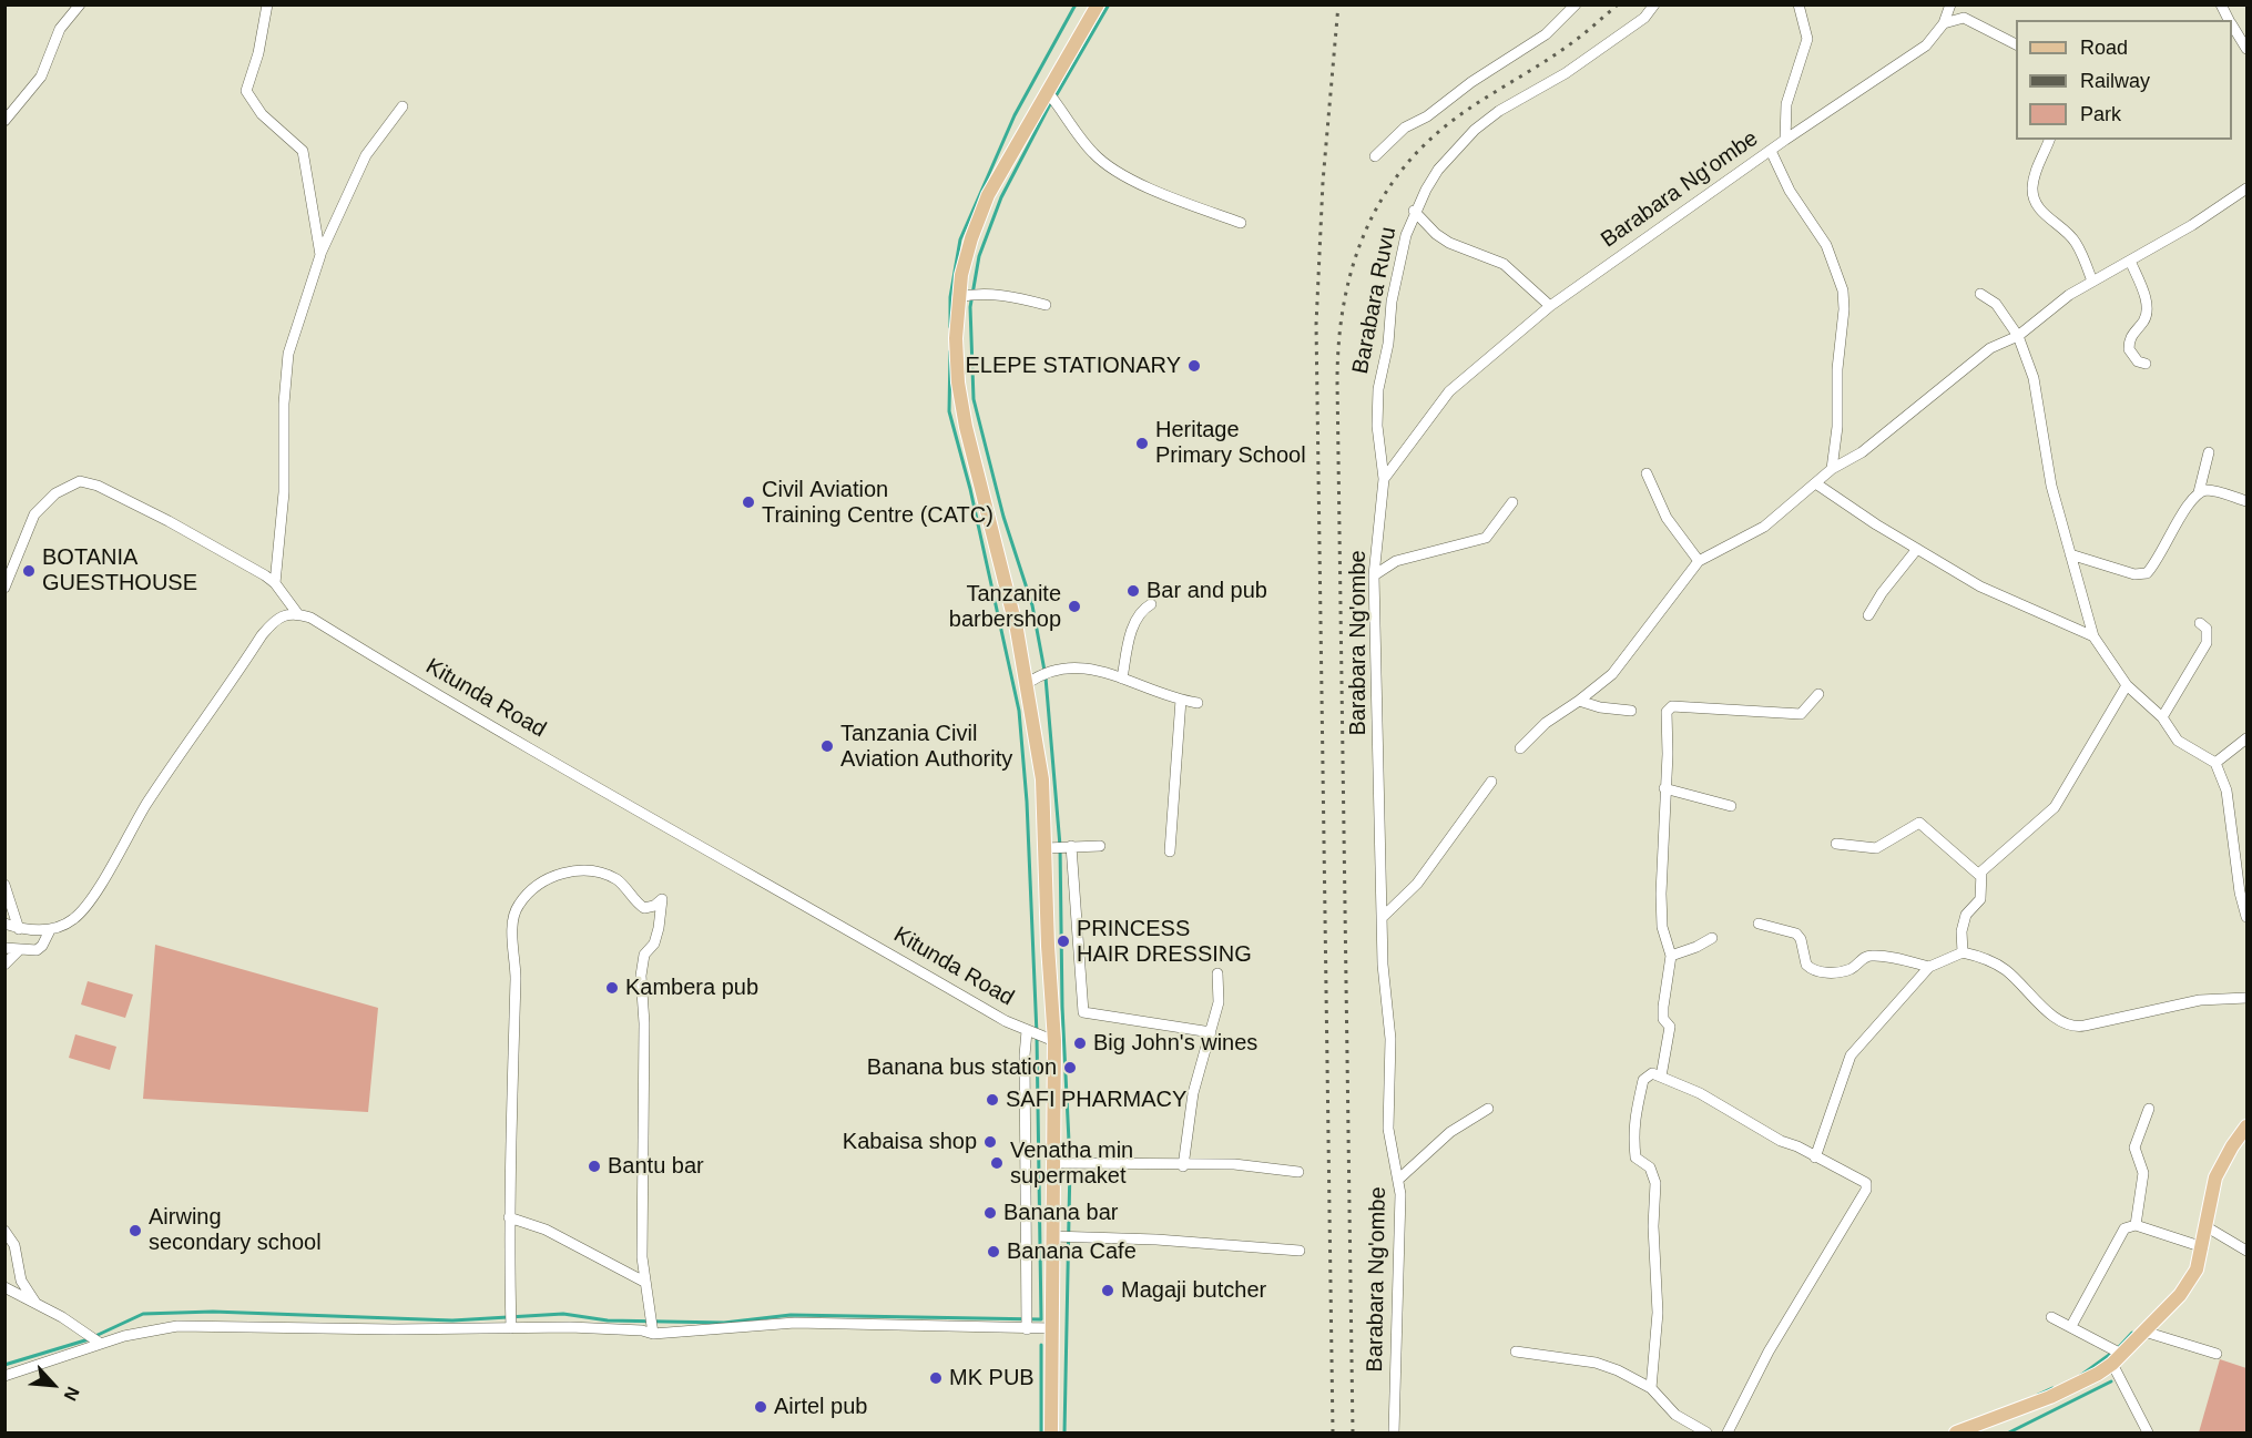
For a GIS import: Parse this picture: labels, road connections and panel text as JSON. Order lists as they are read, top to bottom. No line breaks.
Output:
{"streets":{"street":["Barabara Ng'ombe","Barabara Ruvu","Kitunda Road"]},"crossings":[["Barabara Ng'ombe","Barabara Ruvu"]],"places":["ELEPE STATIONARY","Heritage Primary School","Civil Aviation Training Centre (CATC)","BOTANIA GUESTHOUSE","Bar and pub","Tanzanite barbershop","Tanzania Civil Aviation Authority","PRINCESS HAIR DRESSING","Kambera pub","Big John's wines","Banana bus station","SAFI PHARMACY","Kabaisa shop","Venatha min supermaket","Bantu bar","Banana bar","Airwing secondary school","Banana Cafe","Magaji butcher","MK PUB","Airtel pub"],"legend":["Road","Railway","Park"],"north":"bottom right"}
